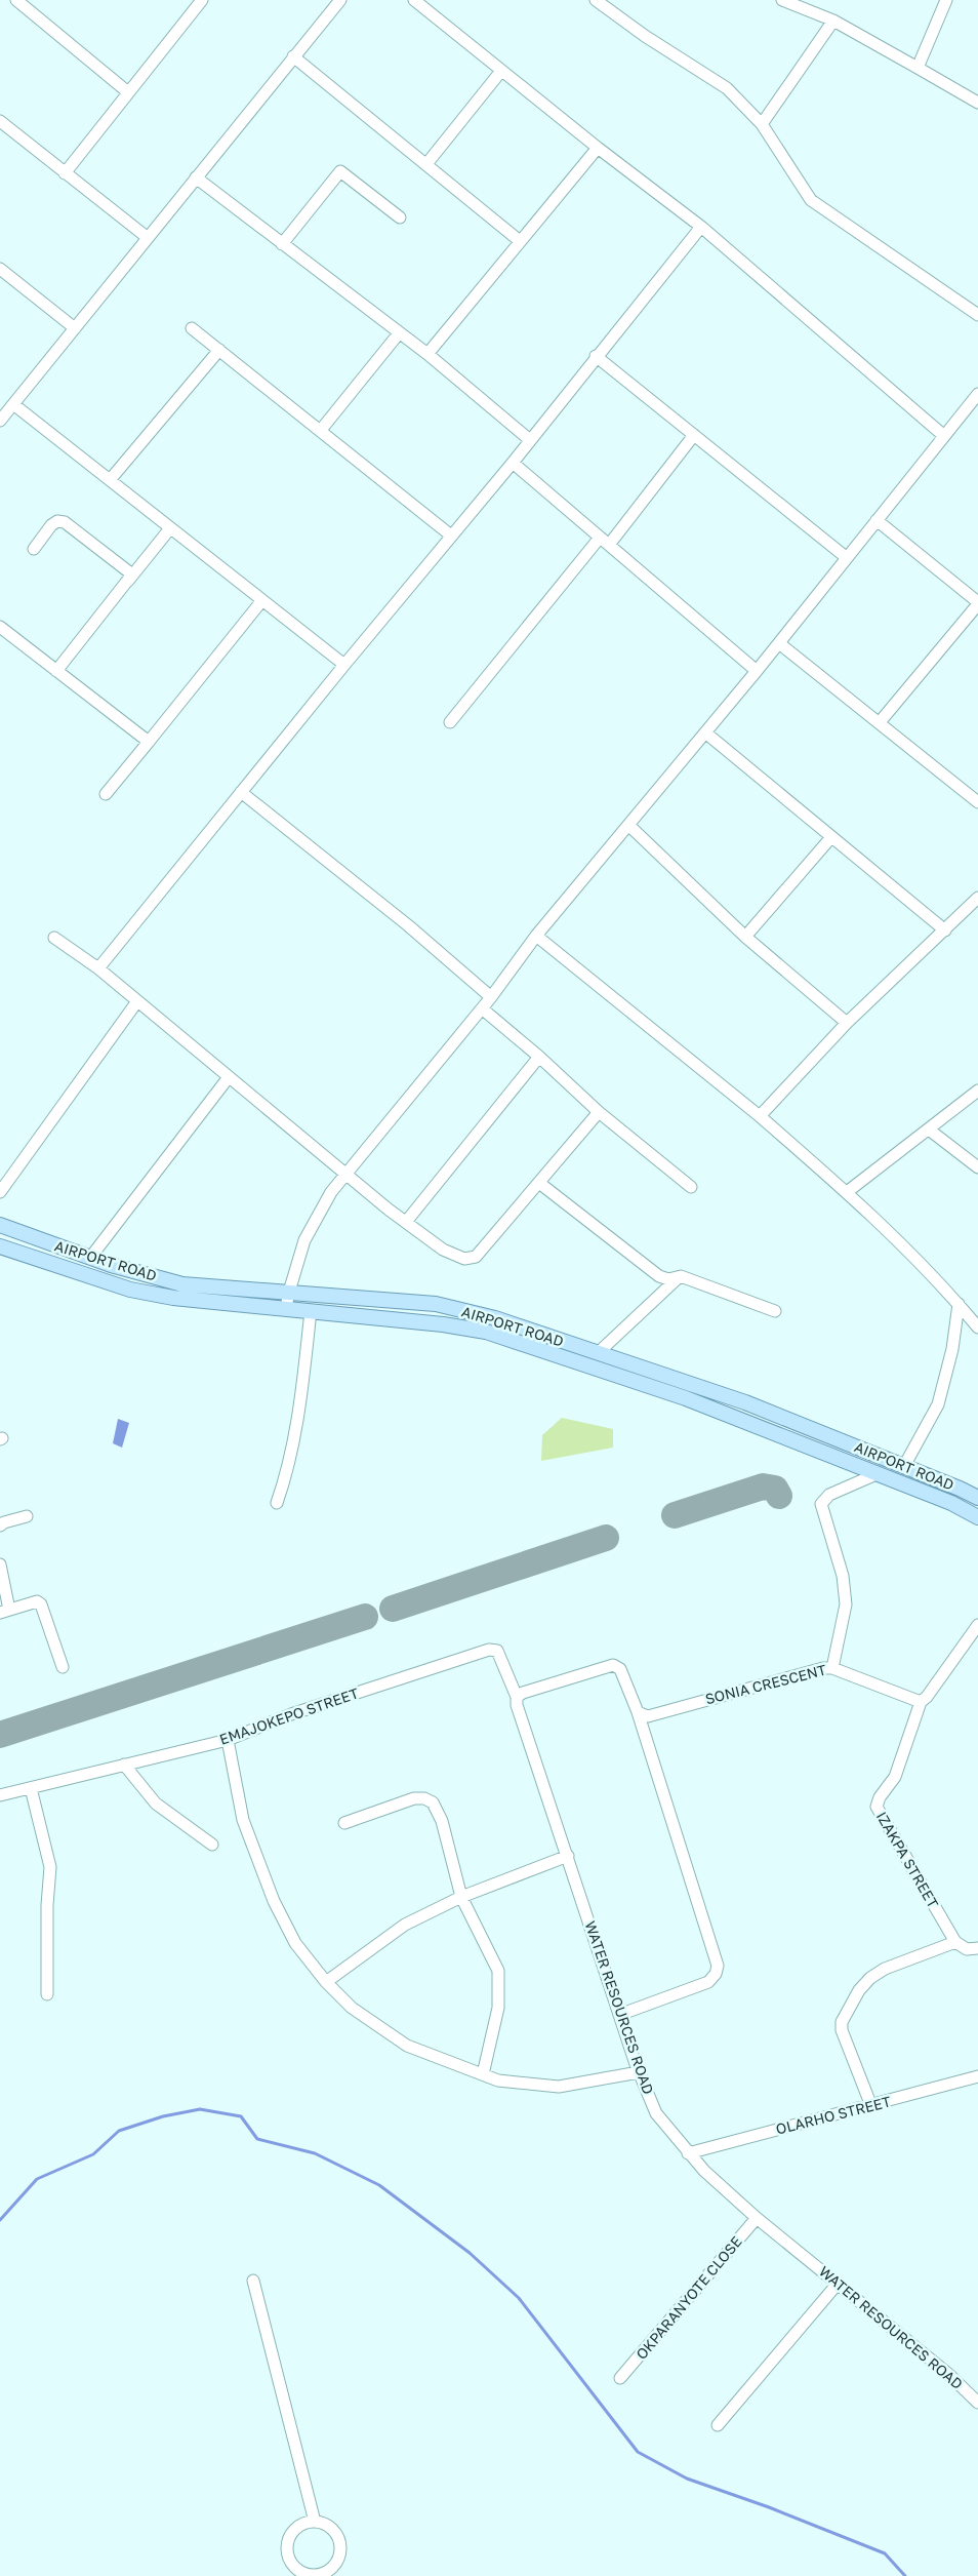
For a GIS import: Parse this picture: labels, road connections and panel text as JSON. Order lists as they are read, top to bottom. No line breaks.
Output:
{"streets":{"main road":["AIRPORT ROAD"],"street":["SONIA CRESCENT","EMAJOKEPO STREET","IZAKPA STREET","WATER RESOURCES ROAD","OLARHO STREET","OKPARANYOTE CLOSE"]},"crossings":[["SONIA CRESCENT","IZAKPA STREET"],["EMAJOKEPO STREET","WATER RESOURCES ROAD"],["WATER RESOURCES ROAD","OLARHO STREET"],["WATER RESOURCES ROAD","OKPARANYOTE CLOSE"]]}
